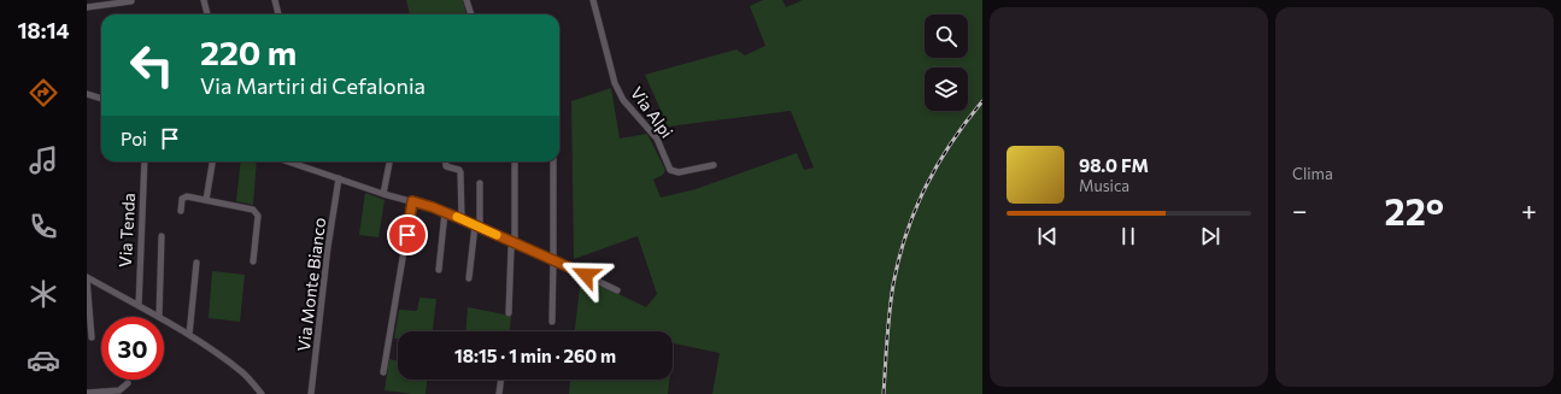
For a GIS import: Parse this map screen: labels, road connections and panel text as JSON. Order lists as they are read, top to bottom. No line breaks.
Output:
{"streets":{"street":["Via Alpi","Via Tenda","Via Monte Bianco"]},"page":{"tabs":"18:14","tile":"Clima","turn":["220 m","Via Martiri di Cefalonia"],"then":"Poi","song":["98.0 FM","Musica"],"heat":["−","22°","+"],"limit":"30","trip":"18:15 · 1 min · 260 m"}}
